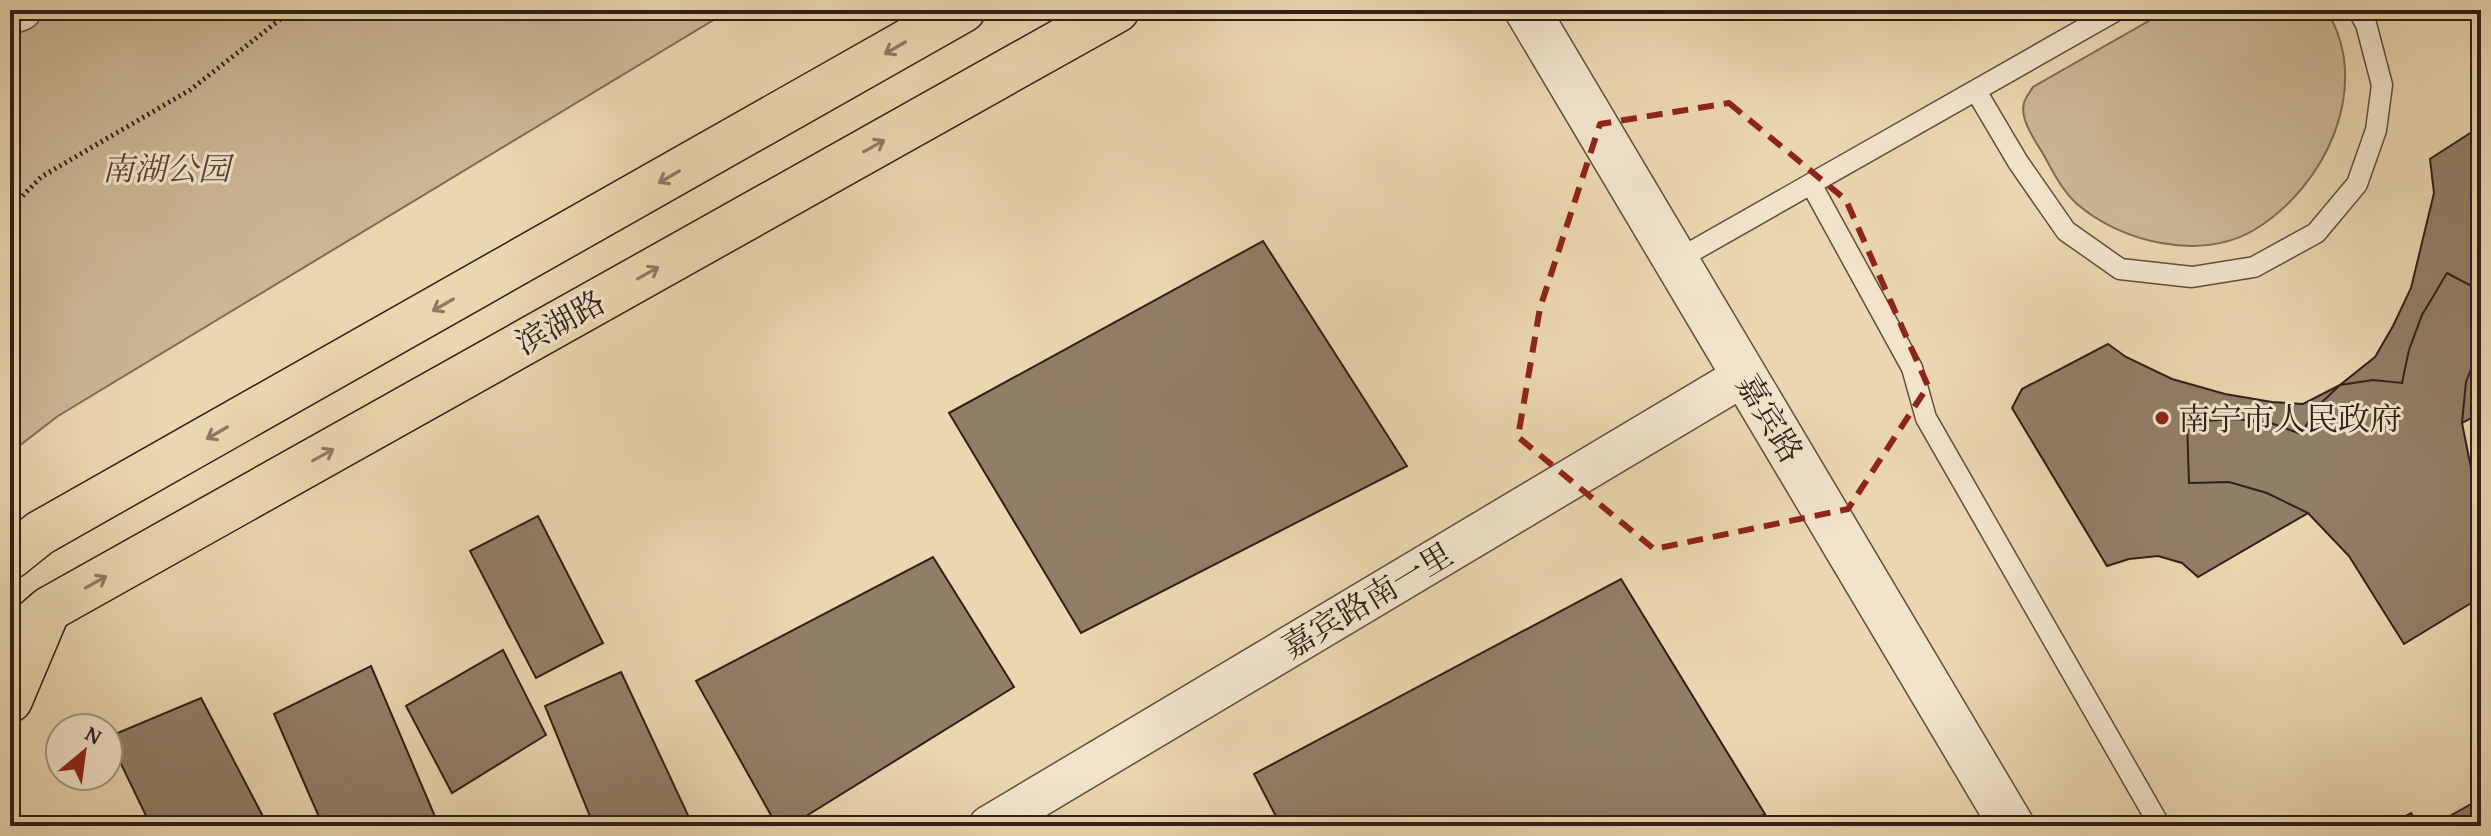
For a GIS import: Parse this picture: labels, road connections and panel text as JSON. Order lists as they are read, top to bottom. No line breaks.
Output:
{"streets":{"main road":["滨湖路"],"street":["嘉宾路","嘉宾路南一里"]},"crossings":[["嘉宾路","嘉宾路南一里"]],"parks":["南湖公园"],"places":["南宁市人民政府"],"north":"top right"}
